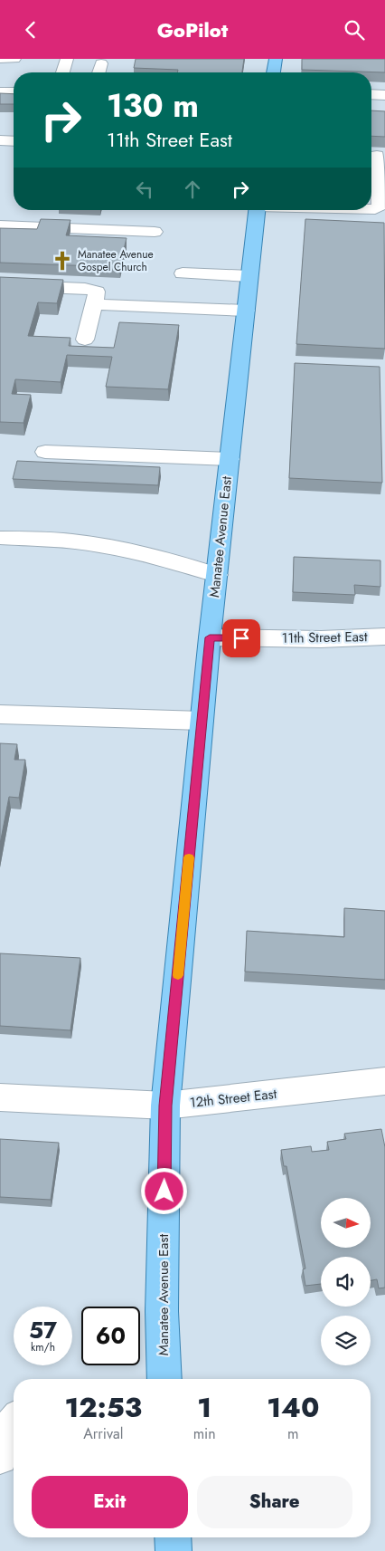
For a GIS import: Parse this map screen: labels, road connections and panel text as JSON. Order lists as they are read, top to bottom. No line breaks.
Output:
{"streets":{"main road":["Manatee Avenue East"],"street":["11th Street East","12th Street East"]},"crossings":[["Manatee Avenue East","11th Street East"],["Manatee Avenue East","12th Street East"]],"places":{"church":["Manatee Avenue Gospel Church"]},"north":"right","page":{"header":"GoPilot","turn":["130 m","11th Street East"],"speed":"57 km/h","limit":"60","eta":["12:53","Arrival","1","min","140","m"],"buttons":["Exit","Share"]}}
